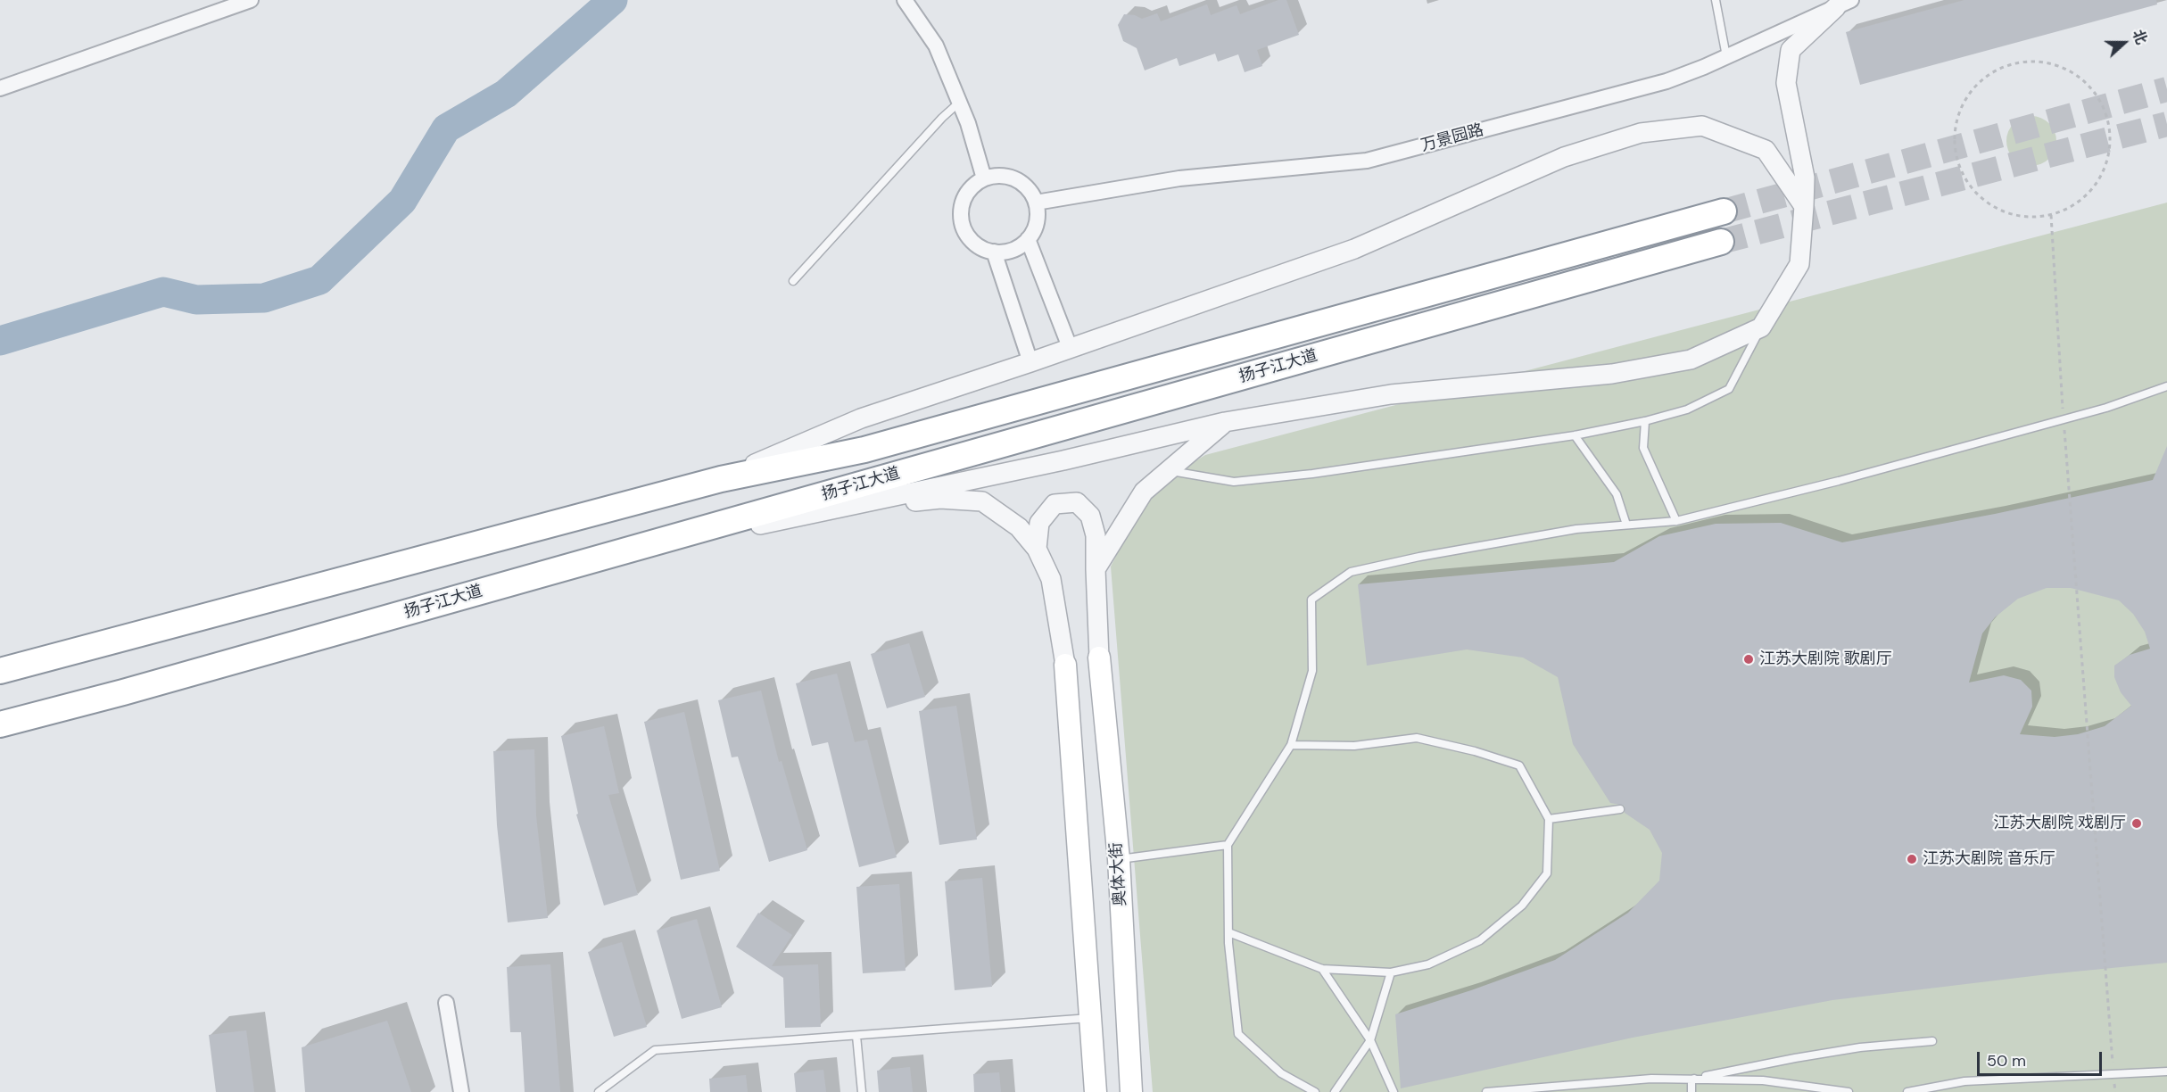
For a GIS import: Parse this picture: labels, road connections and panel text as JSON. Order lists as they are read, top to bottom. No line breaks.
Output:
{"streets":{"highway":["扬子江大道"],"main road":["奥体大街"],"street":["万景园路"]},"places":["江苏大剧院 歌剧厅","江苏大剧院 戏剧厅","江苏大剧院 音乐厅"],"scale_bar":"50 m","north":"right"}
